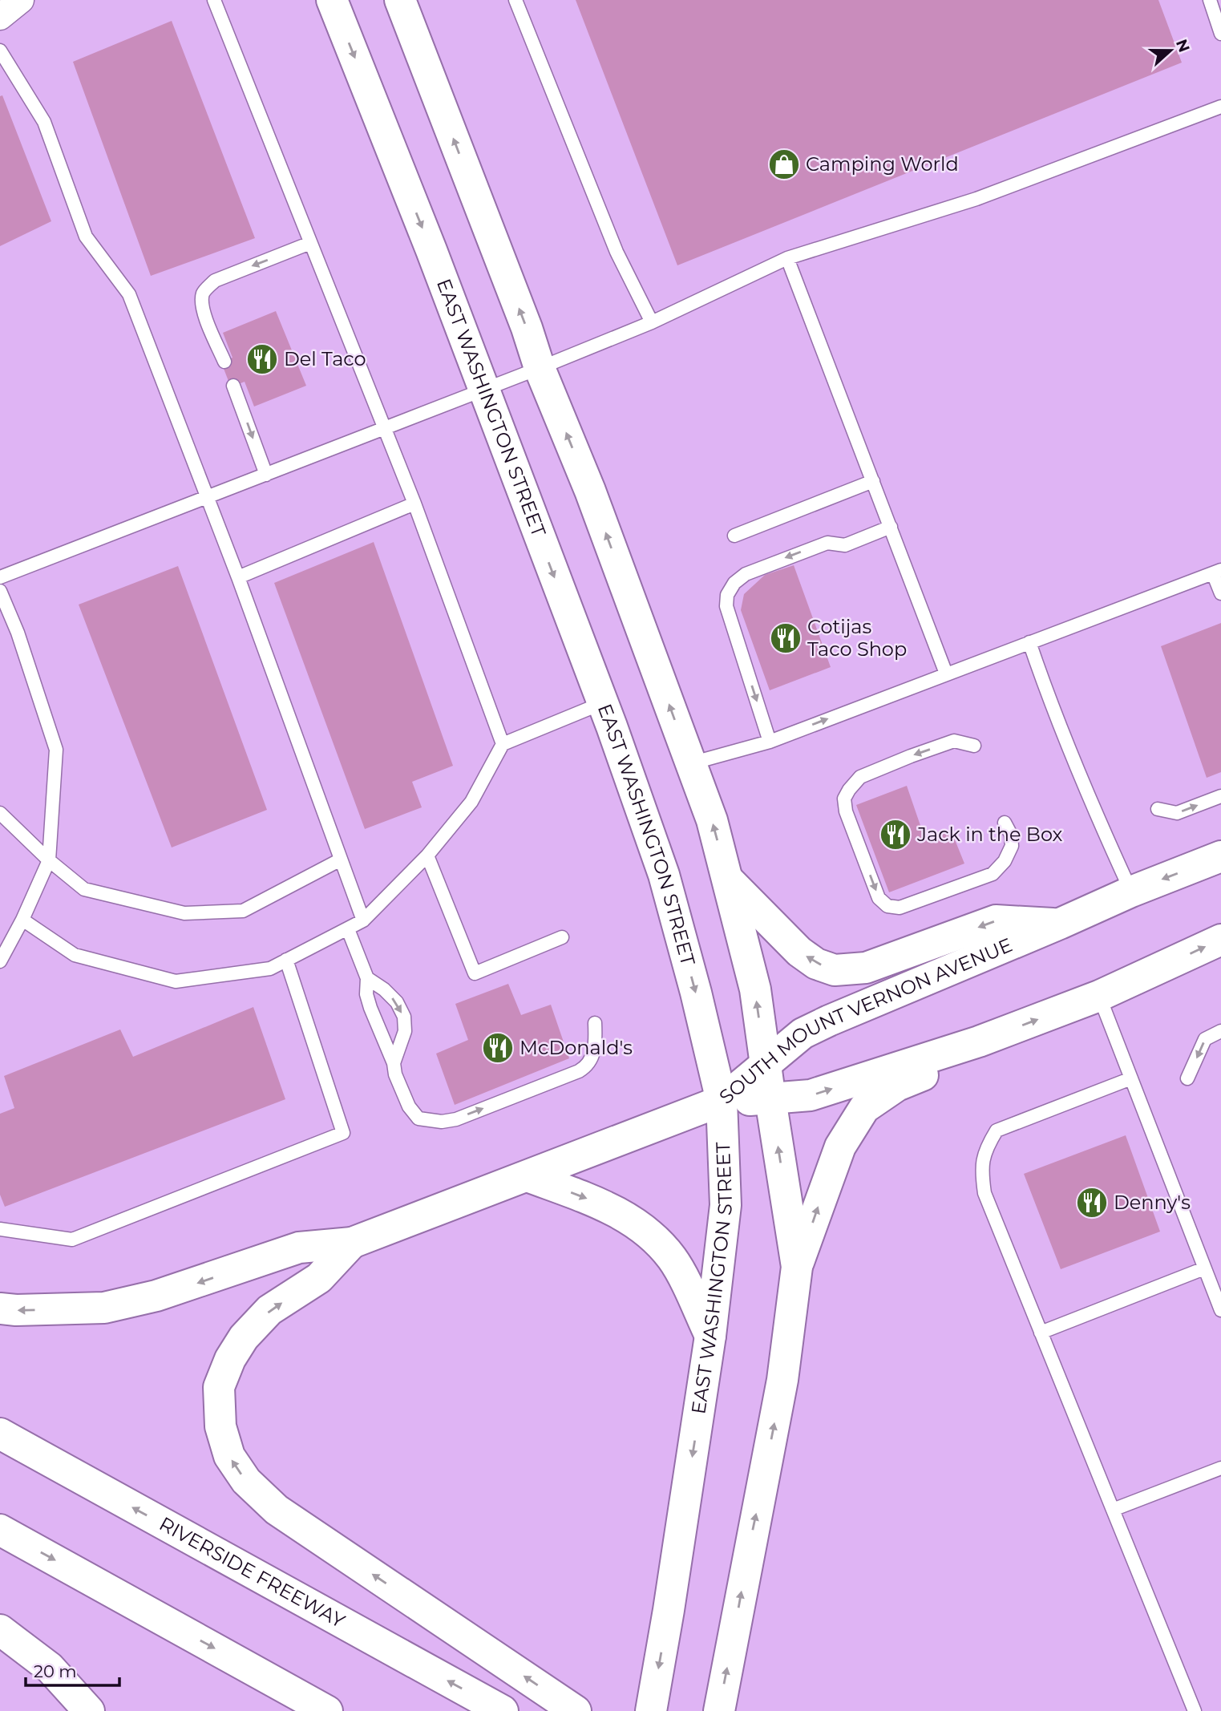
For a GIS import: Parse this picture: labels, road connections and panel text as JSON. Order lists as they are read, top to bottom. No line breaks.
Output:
{"streets":{"main road":["EAST WASHINGTON STREET","SOUTH MOUNT VERNON AVENUE","RIVERSIDE FREEWAY"]},"crossings":[["EAST WASHINGTON STREET","SOUTH MOUNT VERNON AVENUE"]],"places":{"shop":["Camping World"],"restaurant":["Del Taco","Cotijas Taco Shop","Jack in the Box","McDonald's","Denny's"]},"scale_bar":"20 m","north":"right"}
